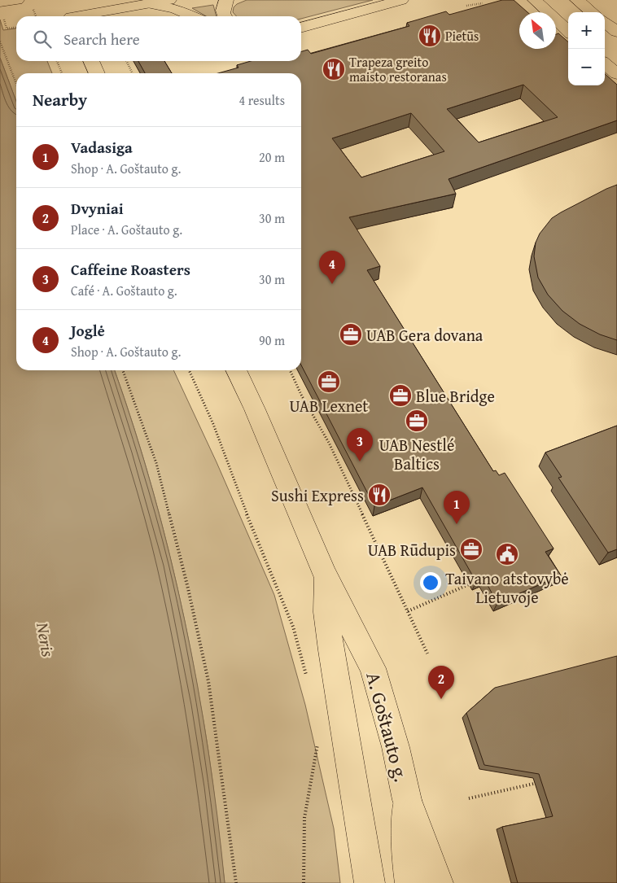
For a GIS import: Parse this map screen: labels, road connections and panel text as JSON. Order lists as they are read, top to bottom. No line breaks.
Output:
{"streets":{"main road":["A. Goštauto g."]},"water":["Neris"],"places":{"restaurant":["Pietūs","Trapeza greito maisto restoranas","Sushi Express"],"office":["UAB Gera dovana","UAB Lexnet","Blue Bridge","UAB Nestlé Baltics","UAB Rūdupis"],"public building":["Taivano atstovybė Lietuvoje"]},"north":"top left","page":{"map_buttons":["+","−"],"search":"Search here","heading":["Nearby","4 results"],"list":[{"mark":"1","name":"Vadasiga","note":"Shop · A. Goštauto g.","value":"20 m"},{"mark":"2","name":"Dvyniai","note":"Place · A. Goštauto g.","value":"30 m"},{"mark":"3","name":"Caffeine Roasters","note":"Café · A. Goštauto g.","value":"30 m"},{"mark":"4","name":"Joglė","note":"Shop · A. Goštauto g.","value":"90 m"}],"pins":["4","3","1","2"]}}
